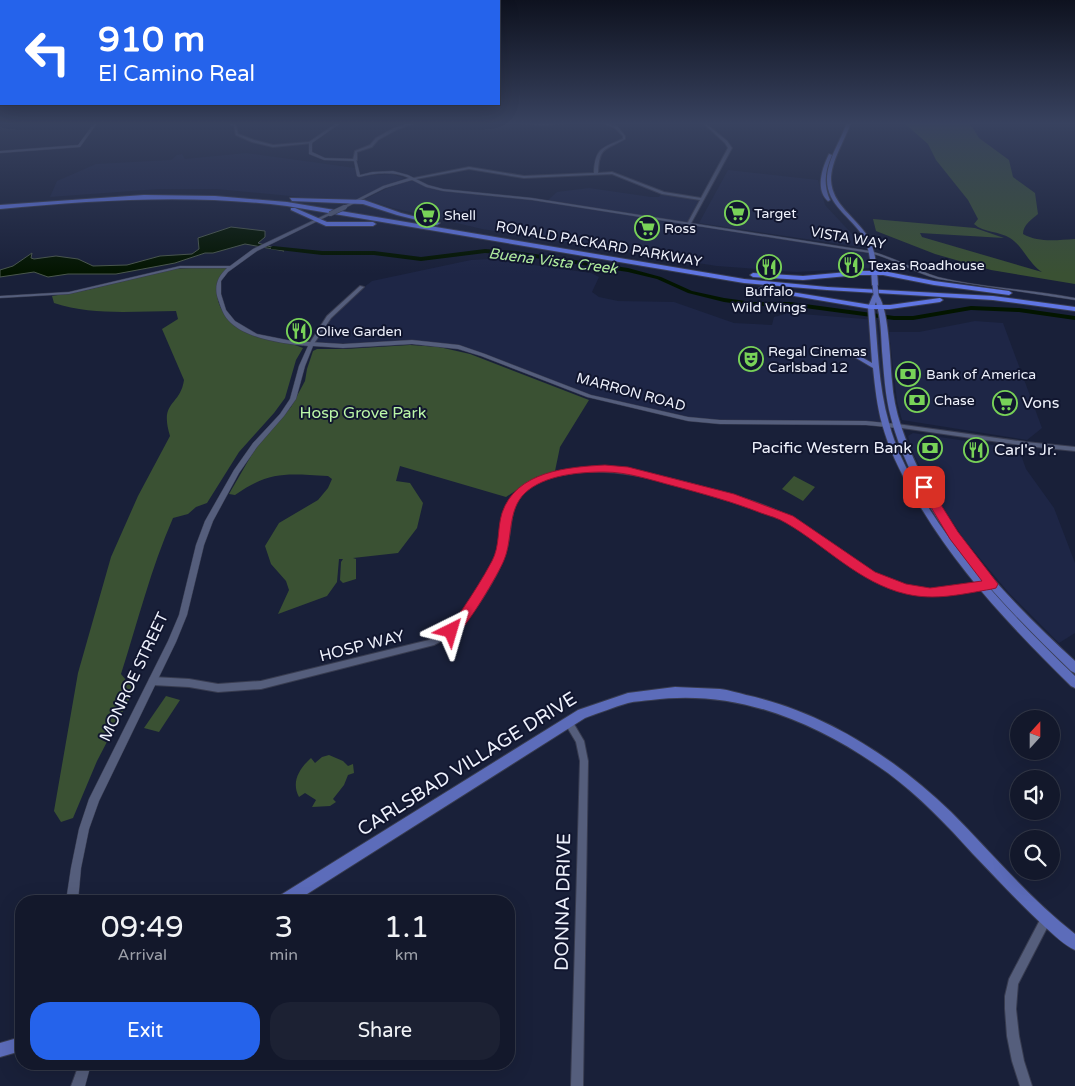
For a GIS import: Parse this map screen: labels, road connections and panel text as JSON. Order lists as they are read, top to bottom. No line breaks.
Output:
{"streets":{"highway":["RONALD PACKARD PARKWAY"],"main road":["VISTA WAY","MARRON ROAD","MONROE STREET","CARLSBAD VILLAGE DRIVE"],"street":["HOSP WAY","DONNA DRIVE"]},"crossings":[["MARRON ROAD","MONROE STREET"],["HOSP WAY","MONROE STREET"],["CARLSBAD VILLAGE DRIVE","DONNA DRIVE"]],"water":["Buena Vista Creek"],"parks":["Hosp Grove Park"],"places":{"supermarket":["Target","Shell","Ross","Vons"],"restaurant":["Texas Roadhouse","Buffalo Wild Wings","Olive Garden","Carl's Jr."],"theatre":["Regal Cinemas Carlsbad 12"],"bank":["Bank of America","Chase","Pacific Western Bank"]},"north":"top","page":{"turn":["910 m","El Camino Real"],"eta":["09:49","Arrival","3","min","1.1","km"],"buttons":["Exit","Share"]}}
